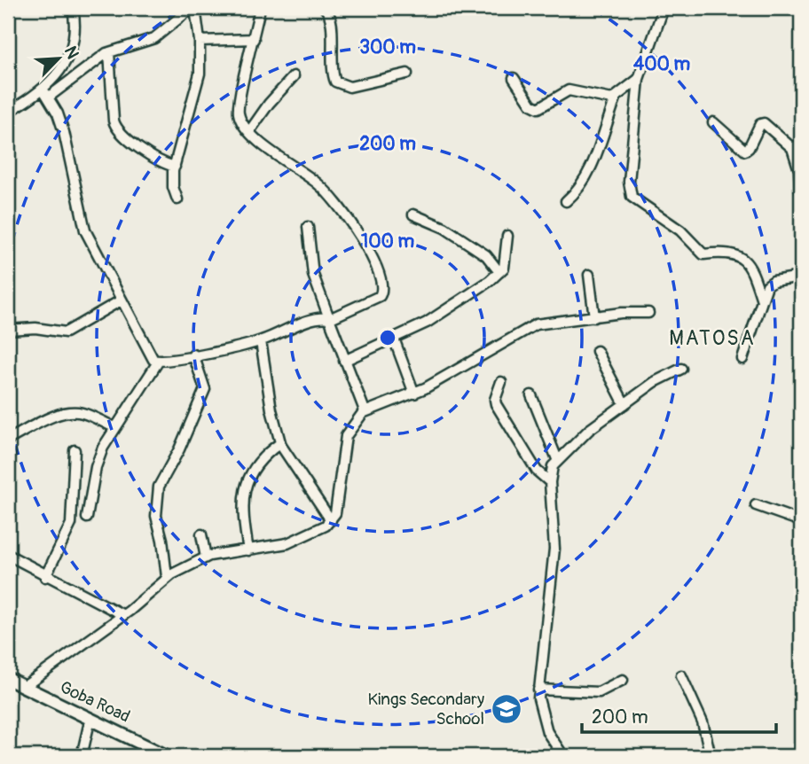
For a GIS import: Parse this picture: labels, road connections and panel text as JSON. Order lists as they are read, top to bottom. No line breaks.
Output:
{"streets":{"main road":["Goba Road"]},"districts":["MATOSA"],"places":{"school or university":["Kings Secondary School"]},"scale_bar":"200 m","north":"top right","rings":["300 m","400 m","200 m","100 m"]}
